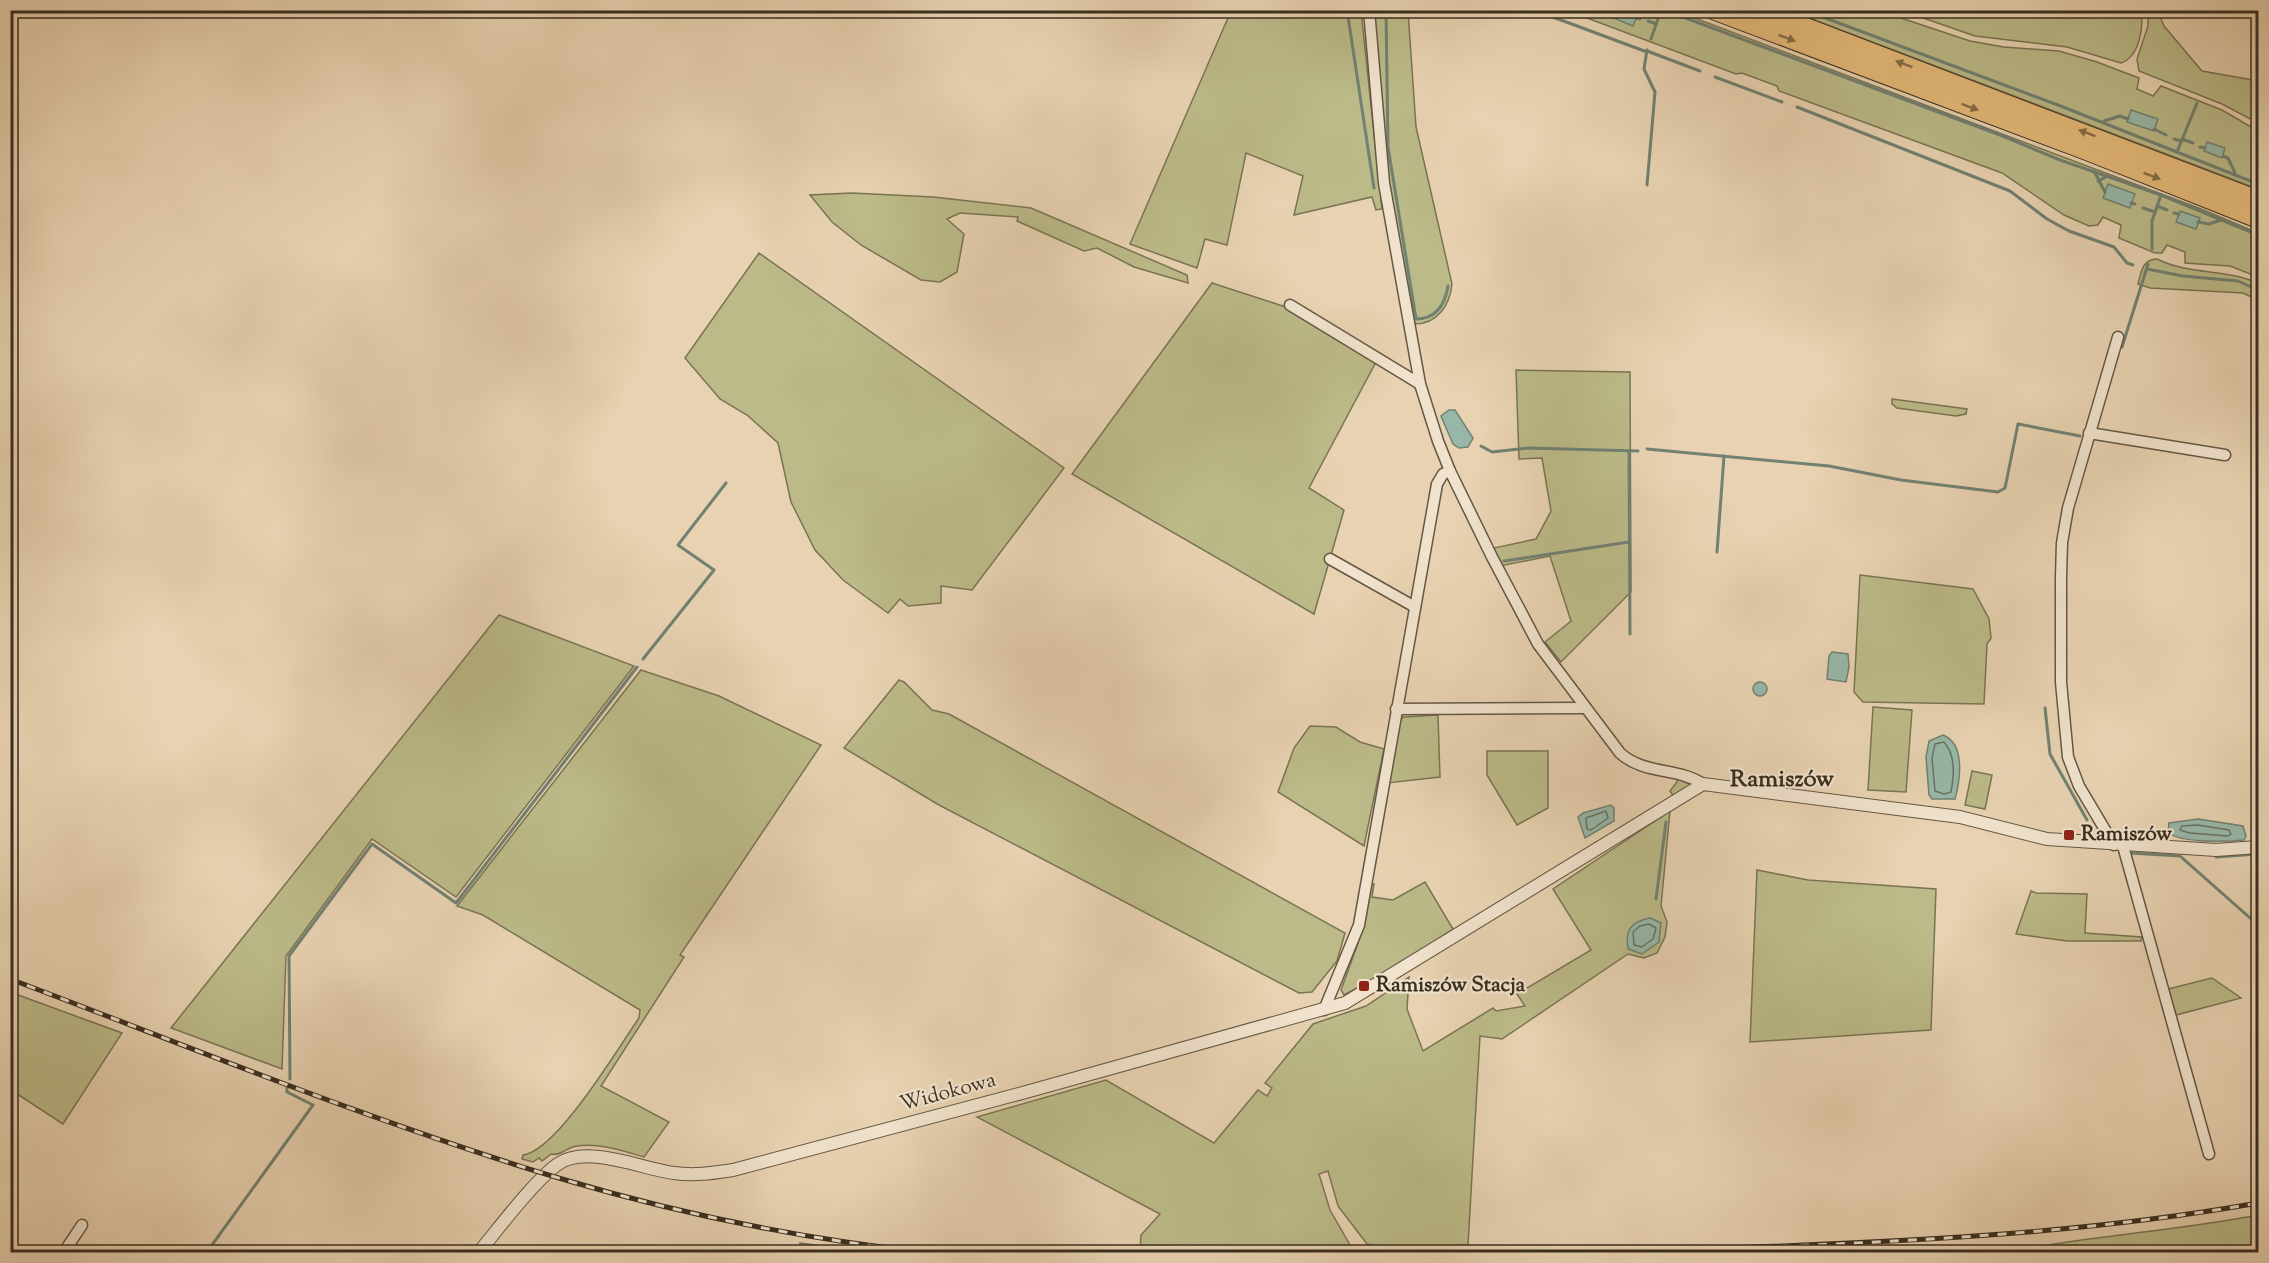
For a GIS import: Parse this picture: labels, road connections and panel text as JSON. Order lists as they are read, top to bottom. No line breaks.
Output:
{"streets":{"street":["Widokowa"]},"districts":["Ramiszów"],"places":{"transit":["Ramiszów","Ramiszów Stacja"]}}
